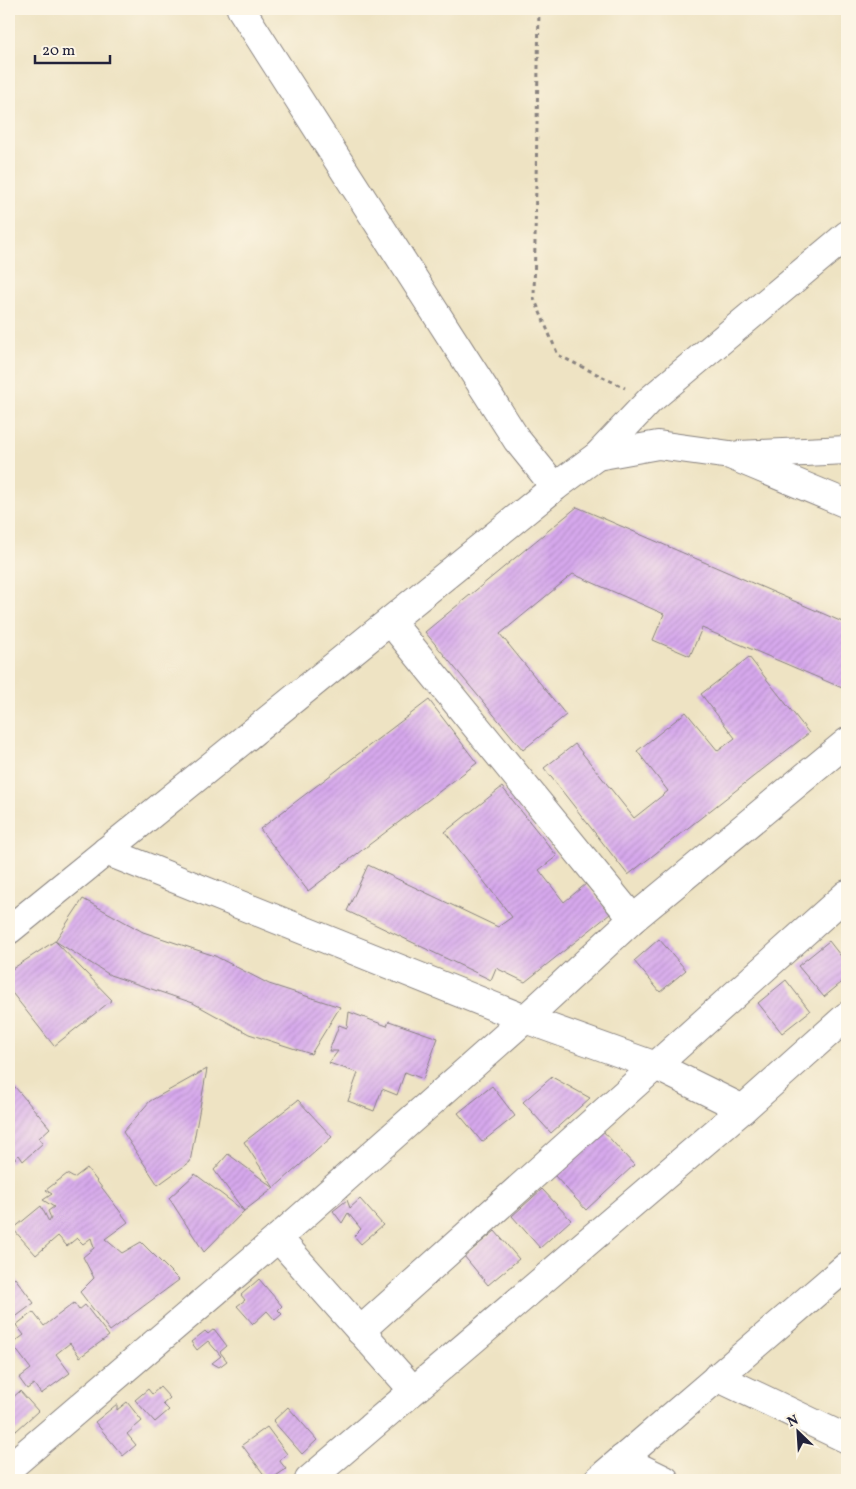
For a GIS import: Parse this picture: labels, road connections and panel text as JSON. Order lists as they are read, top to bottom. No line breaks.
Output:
{"scale_bar":"20 m","north":"top left"}
